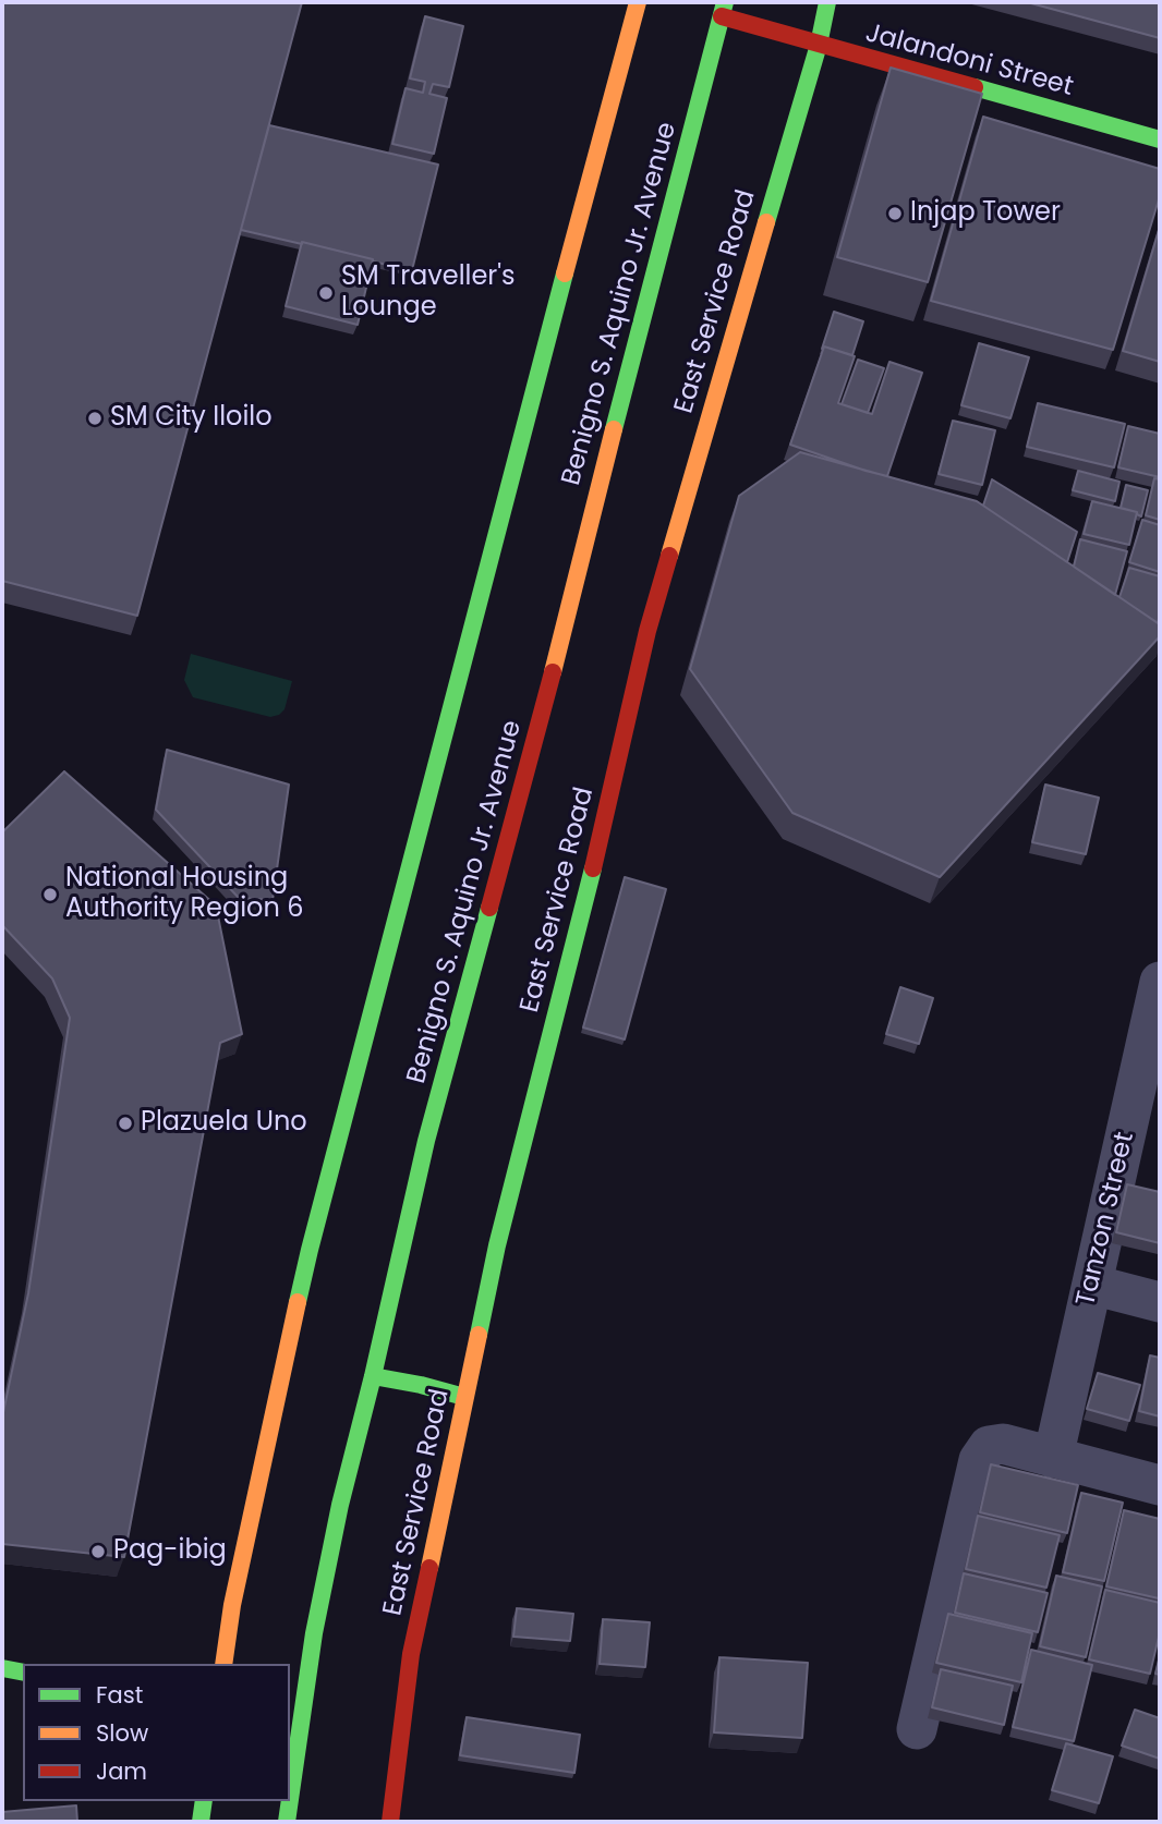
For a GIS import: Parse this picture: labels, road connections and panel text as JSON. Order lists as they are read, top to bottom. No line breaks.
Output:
{"streets":{"main road":["Jalandoni Street","East Service Road","Benigno S. Aquino Jr. Avenue"],"street":["Tanzon Street"]},"crossings":[["Jalandoni Street","East Service Road"],["Jalandoni Street","Benigno S. Aquino Jr. Avenue"]],"places":["Injap Tower","SM Traveller's Lounge","SM City Iloilo","National Housing Authority Region 6","Plazuela Uno","Pag-ibig"],"legend":["Fast","Slow","Jam"]}
